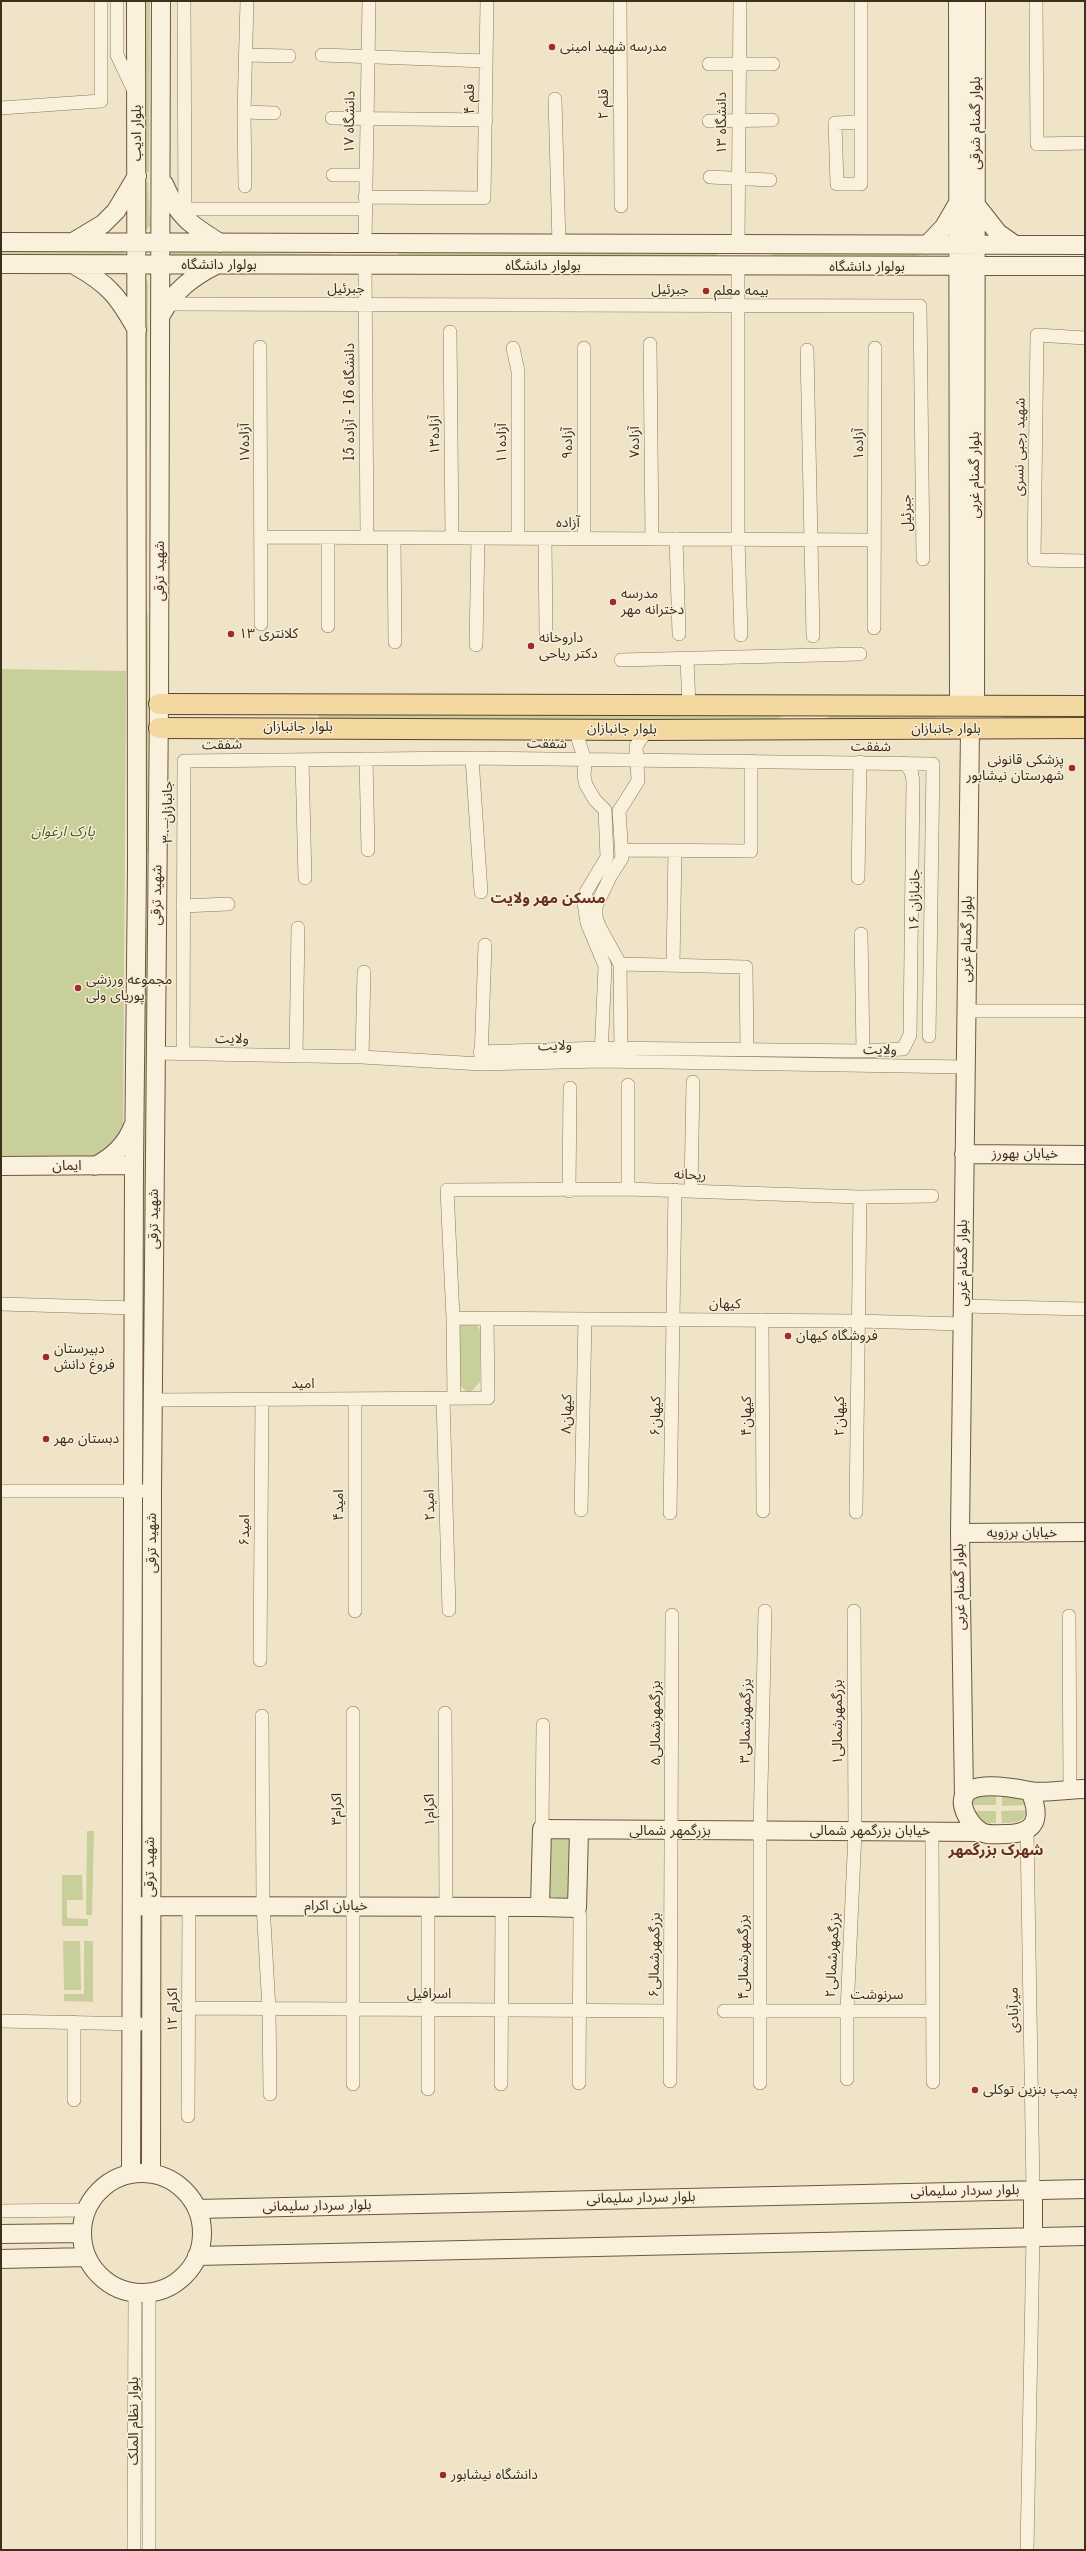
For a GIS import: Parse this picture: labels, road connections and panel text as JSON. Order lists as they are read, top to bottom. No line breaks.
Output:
{"streets":{"main road":["بلوار گمنام شرقی","بلوار ادیب","بولوار دانشگاه","بلوار گمنام غربی","شهید ترقی","بلوار جانبازان","خیابان بهورز","ایمان","خیابان برزویه","بزرگمهر شمالی","خیابان بزرگمهر شمالی","خیابان اکرام","بلوار سردار سلیمانی"],"street":["قلم ۴","قلم ۲","دانشگاه ۱۷","دانشگاه ۱۳","جبرئیل","دانشگاه 16 - آزاده 15","آزاده۱۳","آزاده۷","آزاده۱۷","آزاده۱۱","آزاده۹","آزاده۱","شهید رجبی نسری","آزاده","شفقت","جانبازان ۳۰","جانبازان ۱۶","ولایت","ریحانه","کیهان","امید","کیهان۸","کیهان۶","کیهان۴","کیهان۲","امید۴","امید۲","امید۶","بزرگمهرشمالی۳","بزرگمهرشمالی۱","بزرگمهرشمالی۵","اکرام۳","اکرام۱","بزرگمهرشمالی۶","بزرگمهرشمالی۲","بزرگمهرشمالی۴","اسرافیل","سرنوشت","اکرام ۱۲","میرآبادی","بلوار نظام الملک"]},"crossings":[["قلم ۴","دانشگاه ۱۷"],["دانشگاه ۱۷","بولوار دانشگاه"],["دانشگاه ۱۳","بولوار دانشگاه"],["بلوار گمنام شرقی","بولوار دانشگاه"],["بلوار گمنام شرقی","بلوار گمنام غربی"],["بلوار ادیب","بولوار دانشگاه"],["بلوار ادیب","شهید ترقی"],["بولوار دانشگاه","دانشگاه 16 - آزاده 15"],["بولوار دانشگاه","بلوار گمنام غربی"],["بولوار دانشگاه","شهید ترقی"],["جبرئیل","دانشگاه 16 - آزاده 15"],["جبرئیل","شهید ترقی"],["دانشگاه 16 - آزاده 15","آزاده"],["آزاده۱۳","آزاده"],["آزاده۷","آزاده"],["آزاده۱۷","آزاده"],["آزاده۱۱","آزاده"],["آزاده۹","آزاده"],["آزاده۱","آزاده"],["بلوار گمنام غربی","بلوار جانبازان"],["بلوار گمنام غربی","ولایت"],["بلوار گمنام غربی","خیابان بهورز"],["بلوار گمنام غربی","کیهان"],["بلوار گمنام غربی","خیابان برزویه"],["بلوار گمنام غربی","خیابان بزرگمهر شمالی"],["بلوار گمنام غربی","میرآبادی"],["شهید ترقی","بلوار جانبازان"],["شهید ترقی","ولایت"],["شهید ترقی","ایمان"],["شهید ترقی","امید"],["شهید ترقی","خیابان اکرام"],["شهید ترقی","بلوار سردار سلیمانی"],["شهید ترقی","بلوار نظام الملک"],["شفقت","جانبازان ۳۰"],["شفقت","جانبازان ۱۶"],["جانبازان ۳۰","ولایت"],["ریحانه","کیهان۶"],["ریحانه","کیهان۲"],["کیهان","امید"],["کیهان","کیهان۸"],["کیهان","کیهان۶"],["کیهان","کیهان۴"],["کیهان","کیهان۲"],["امید","امید۴"],["امید","امید۲"],["امید","امید۶"],["بزرگمهرشمالی۳","بزرگمهر شمالی"],["بزرگمهرشمالی۳","خیابان بزرگمهر شمالی"],["بزرگمهرشمالی۳","بزرگمهرشمالی۴"],["بزرگمهرشمالی۱","خیابان بزرگمهر شمالی"],["بزرگمهرشمالی۱","بزرگمهرشمالی۲"],["بزرگمهرشمالی۵","بزرگمهر شمالی"],["بزرگمهرشمالی۵","بزرگمهرشمالی۶"],["اکرام۳","خیابان اکرام"],["اکرام۳","اسرافیل"],["اکرام۱","خیابان اکرام"],["بزرگمهر شمالی","خیابان بزرگمهر شمالی"],["بزرگمهر شمالی","بزرگمهرشمالی۶"],["بزرگمهر شمالی","بزرگمهرشمالی۴"],["خیابان بزرگمهر شمالی","بزرگمهرشمالی۲"],["خیابان بزرگمهر شمالی","بزرگمهرشمالی۴"],["خیابان بزرگمهر شمالی","میرآبادی"],["خیابان اکرام","اکرام ۱۲"],["بزرگمهرشمالی۶","اسرافیل"],["بزرگمهرشمالی۲","سرنوشت"],["بزرگمهرشمالی۴","سرنوشت"],["اسرافیل","اکرام ۱۲"],["میرآبادی","بلوار سردار سلیمانی"],["بلوار سردار سلیمانی","بلوار نظام الملک"]],"districts":["مسکن مهر ولایت","شهرک بزرگمهر"],"parks":["پارک ارغوان"],"places":["مدرسه شهید امینی","بیمه معلم","مدرسه دخترانه مهر","کلانتری ۱۳","داروخانه دکتر ریاحی","پزشکی قانونی شهرستان نیشابور","مجموعه ورزشی پوریای ولی","فروشگاه کیهان","دبیرستان فروغ دانش","دبستان مهر","پمپ بنزین توکلی","دانشگاه نیشابور"]}
